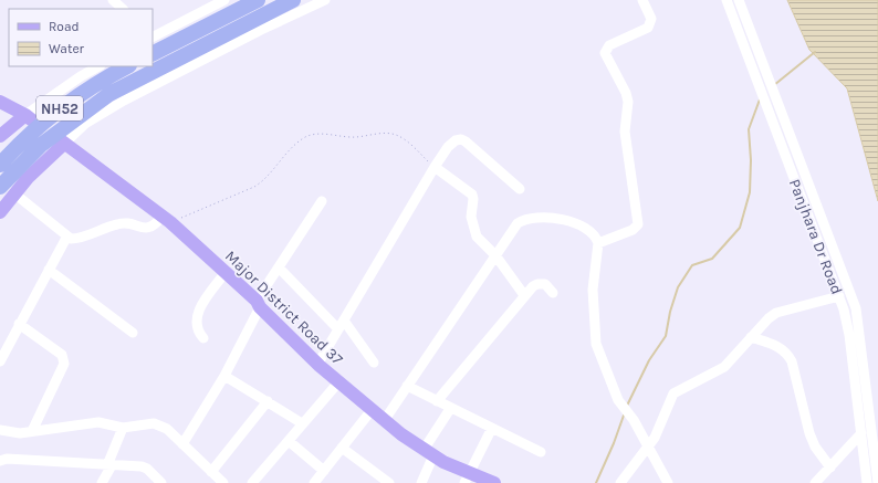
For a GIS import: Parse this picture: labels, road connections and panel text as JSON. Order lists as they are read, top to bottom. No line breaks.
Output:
{"streets":{"highway":["NH52"],"main road":["Major District Road 37"],"street":["Panjhara Dr Road"]},"legend":["Road","Water"]}
